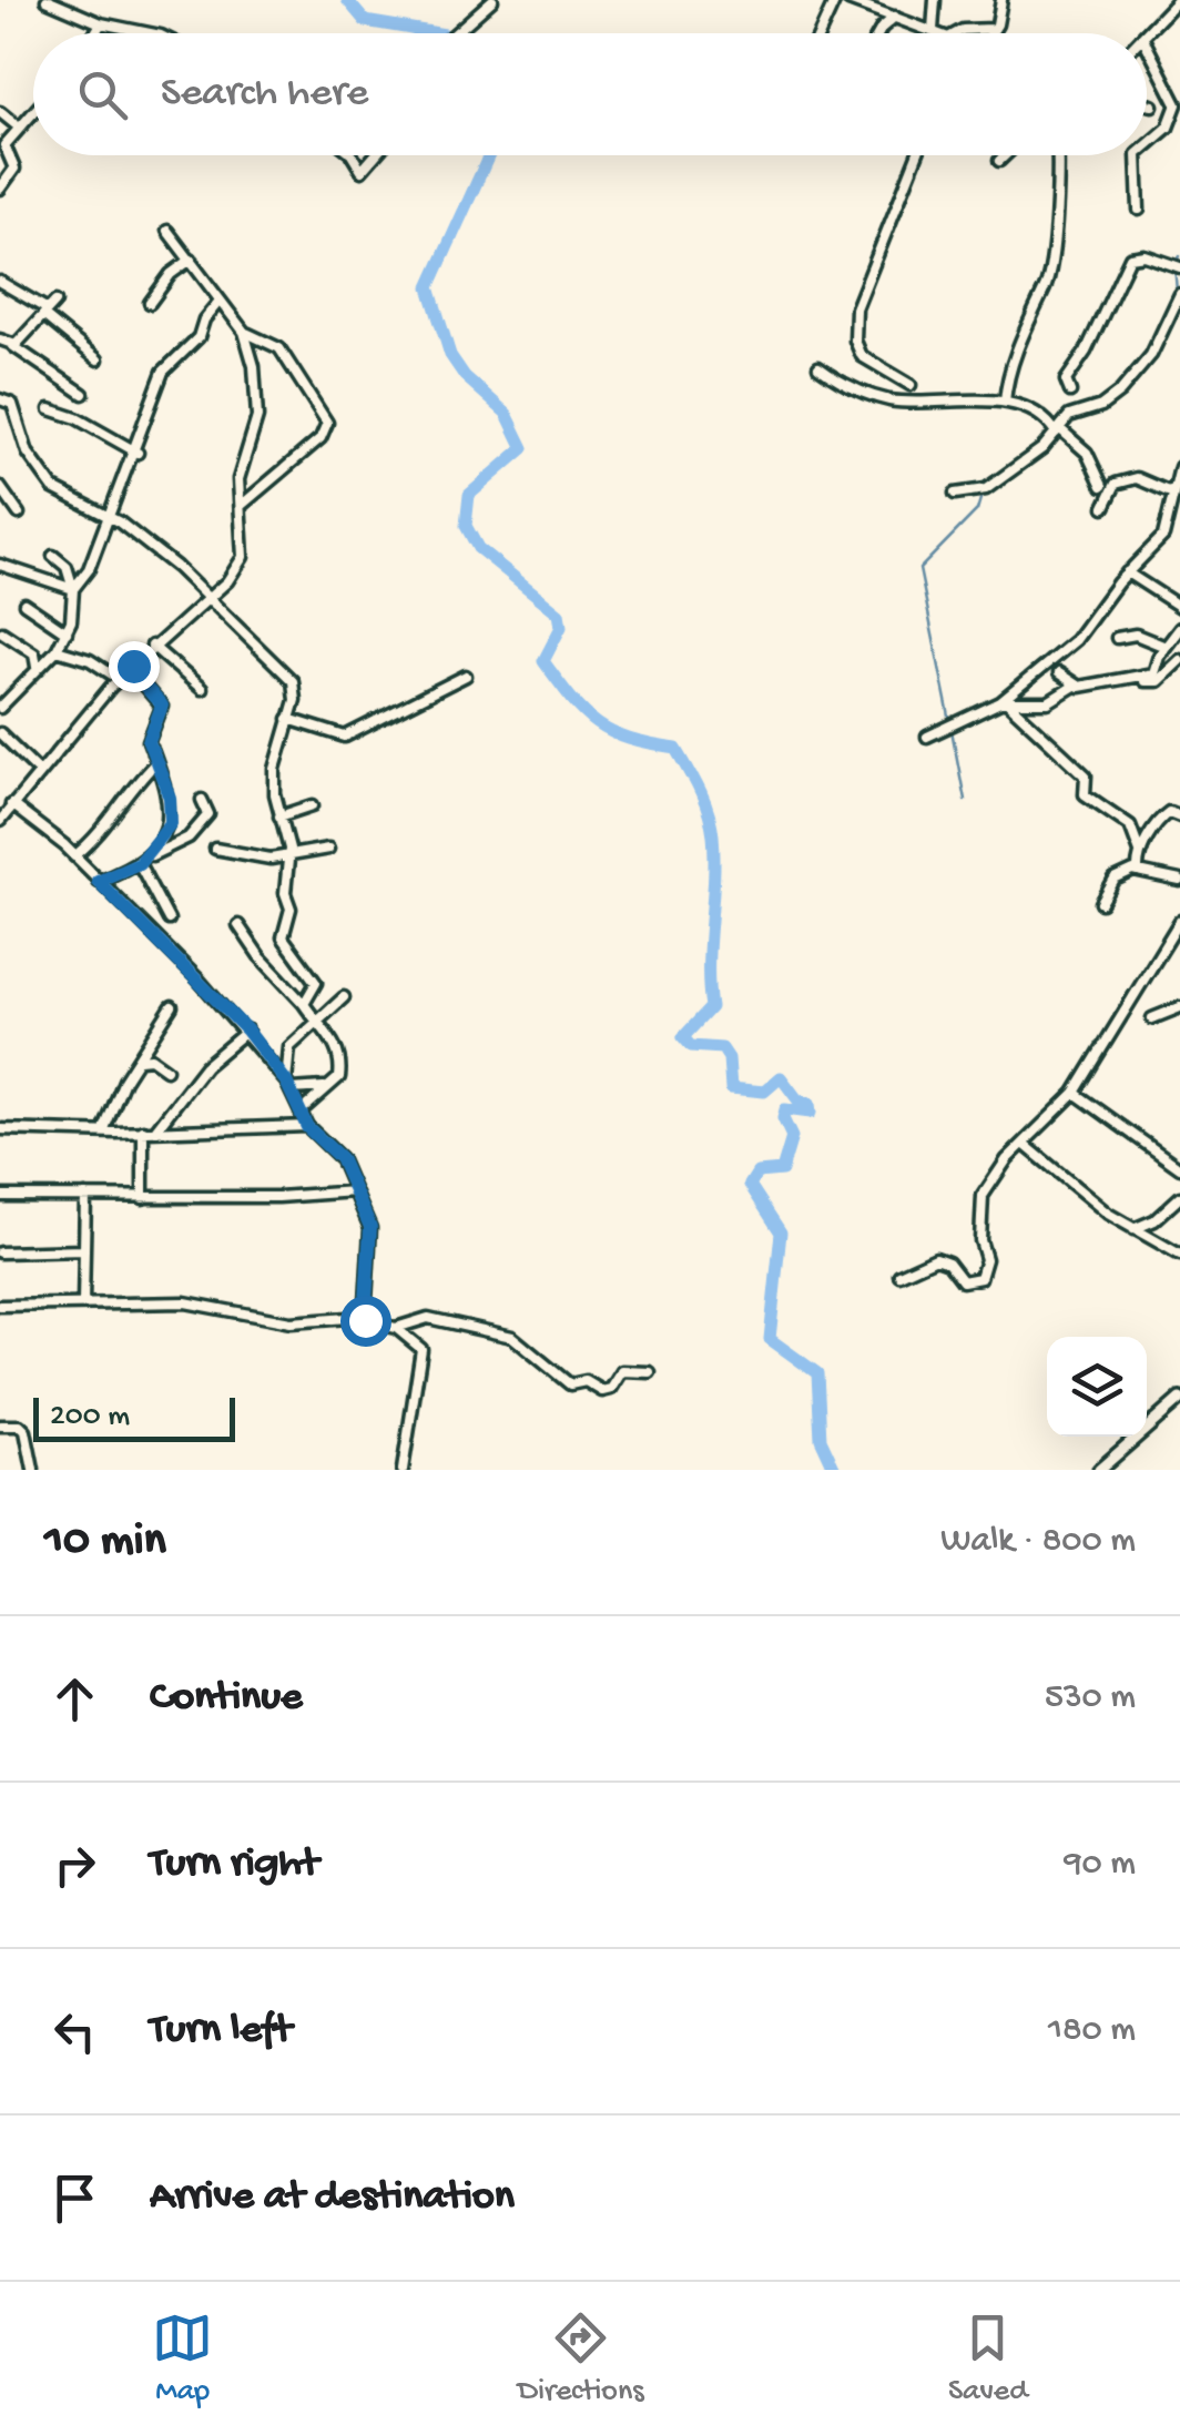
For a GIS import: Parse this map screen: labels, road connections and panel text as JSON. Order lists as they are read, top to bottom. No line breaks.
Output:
{"scale_bar":"200 m","page":{"search":"Search here","scale":"200 m","heading":["10 min","Walk · 800 m"],"list":[["Continue","530 m"],["Turn right","90 m"],["Turn left","180 m"],"Arrive at destination"],"nav":["Map","Directions","Saved"]}}
